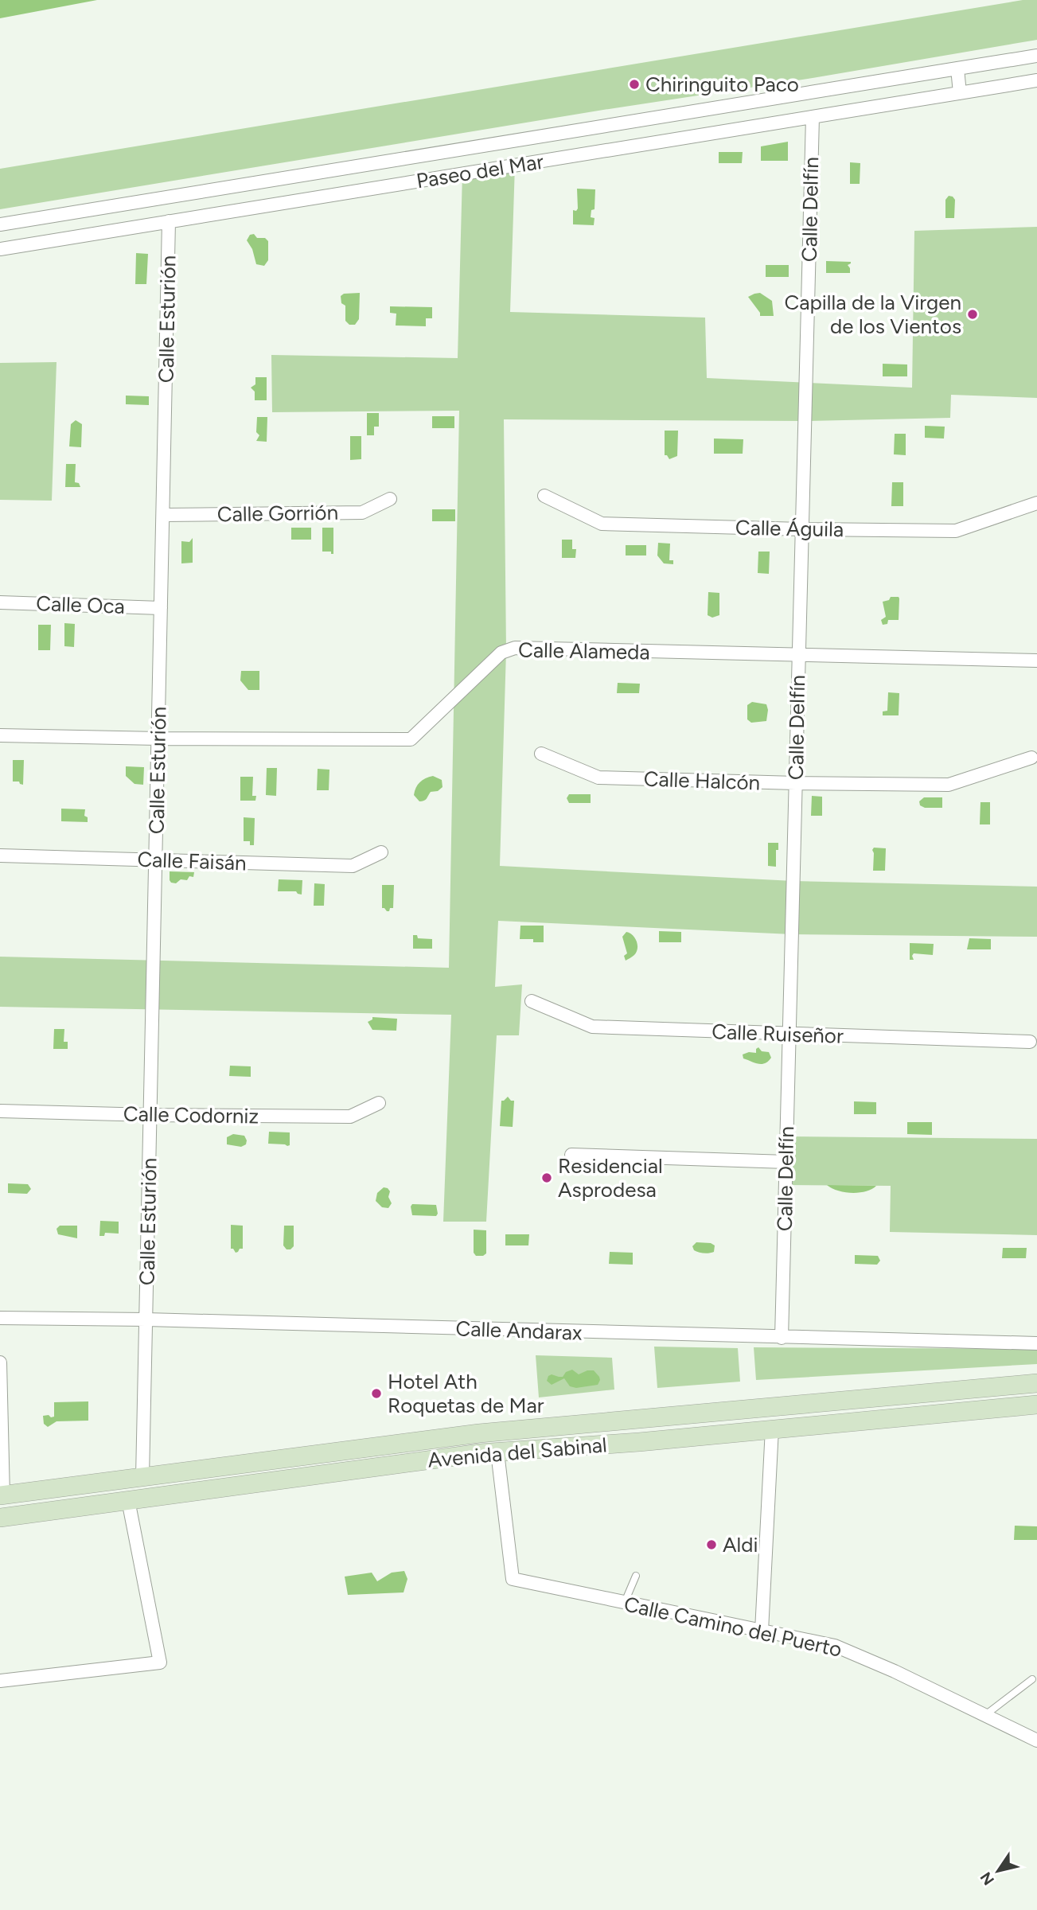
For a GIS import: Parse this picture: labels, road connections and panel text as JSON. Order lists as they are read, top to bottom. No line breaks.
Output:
{"streets":{"street":["Paseo del Mar","Calle Delfín","Calle Esturión","Calle Gorrión","Calle Águila","Calle Oca","Calle Alameda","Calle Halcón","Calle Faisán","Calle Ruiseñor","Calle Codorniz","Calle Andarax","Avenida del Sabinal","Calle Camino del Puerto"]},"crossings":[["Paseo del Mar","Calle Delfín"],["Paseo del Mar","Calle Esturión"],["Calle Delfín","Calle Águila"],["Calle Delfín","Calle Alameda"],["Calle Delfín","Calle Halcón"],["Calle Delfín","Calle Ruiseñor"],["Calle Delfín","Calle Andarax"],["Calle Esturión","Calle Gorrión"],["Calle Esturión","Calle Oca"],["Calle Esturión","Calle Alameda"],["Calle Esturión","Calle Faisán"],["Calle Esturión","Calle Codorniz"],["Calle Esturión","Calle Andarax"],["Calle Esturión","Avenida del Sabinal"],["Avenida del Sabinal","Calle Camino del Puerto"]],"places":["Chiringuito Paco","Capilla de la Virgen de los Vientos","Residencial Asprodesa","Hotel Ath Roquetas de Mar","Aldi"],"north":"bottom left"}
